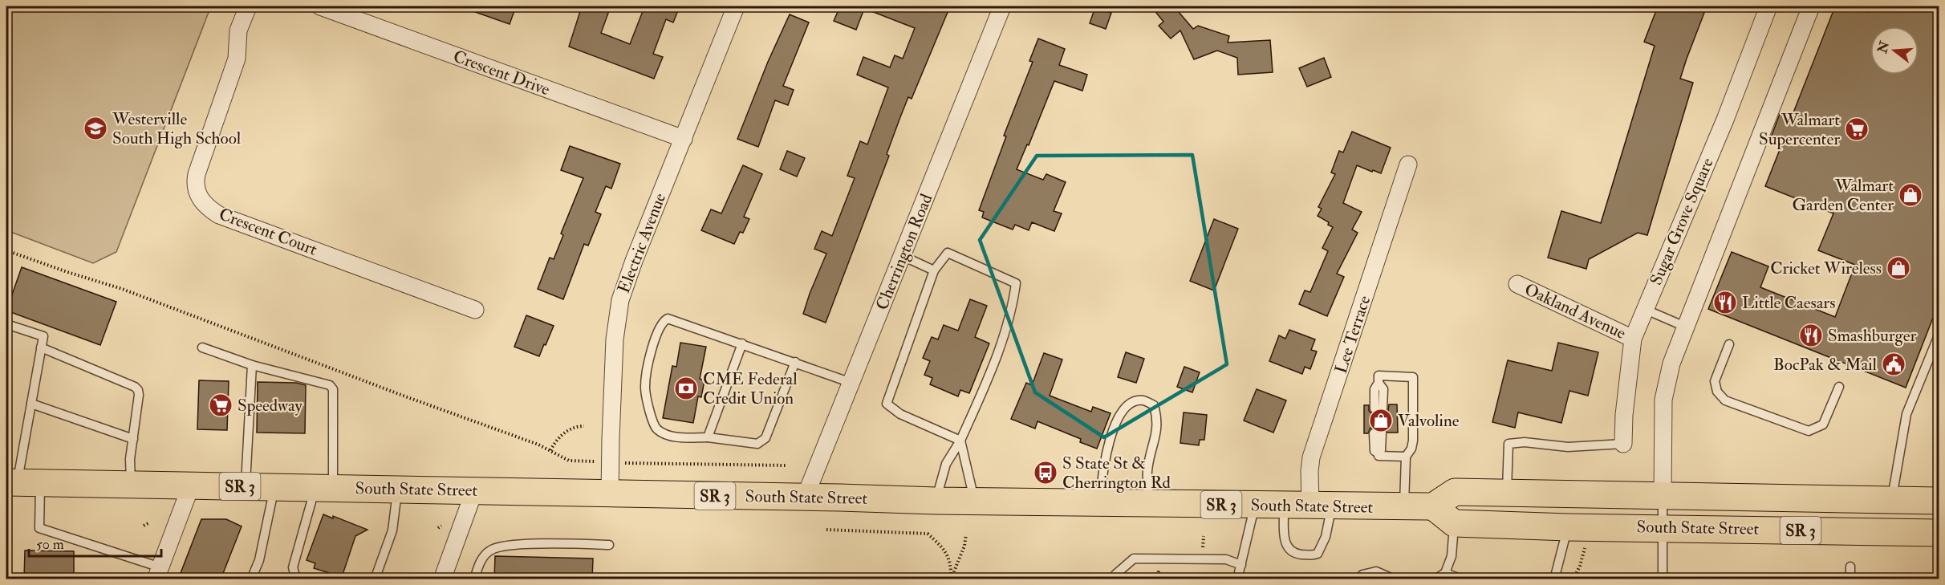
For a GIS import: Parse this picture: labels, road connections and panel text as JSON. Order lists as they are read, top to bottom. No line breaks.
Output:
{"streets":{"main road":["SR 3","South State Street"],"street":["Crescent Drive","Sugar Grove Square","Crescent Court","Electric Avenue","Cherrington Road","Oakland Avenue","Lee Terrace"]},"crossings":[["Crescent Drive","Electric Avenue"],["Sugar Grove Square","Oakland Avenue"],["Electric Avenue","South State Street"],["Cherrington Road","South State Street"],["Lee Terrace","South State Street"]],"places":{"school or university":["Westerville South High School"],"supermarket":["Walmart Supercenter","Speedway"],"shop":["Walmart Garden Center","Cricket Wireless","Valvoline"],"restaurant":["Little Caesars","Smashburger"],"public building":["BocPak & Mail"],"bank":["CME Federal Credit Union"],"bus stop":["S State St & Cherrington Rd"]},"scale_bar":"50 m","north":"left"}
